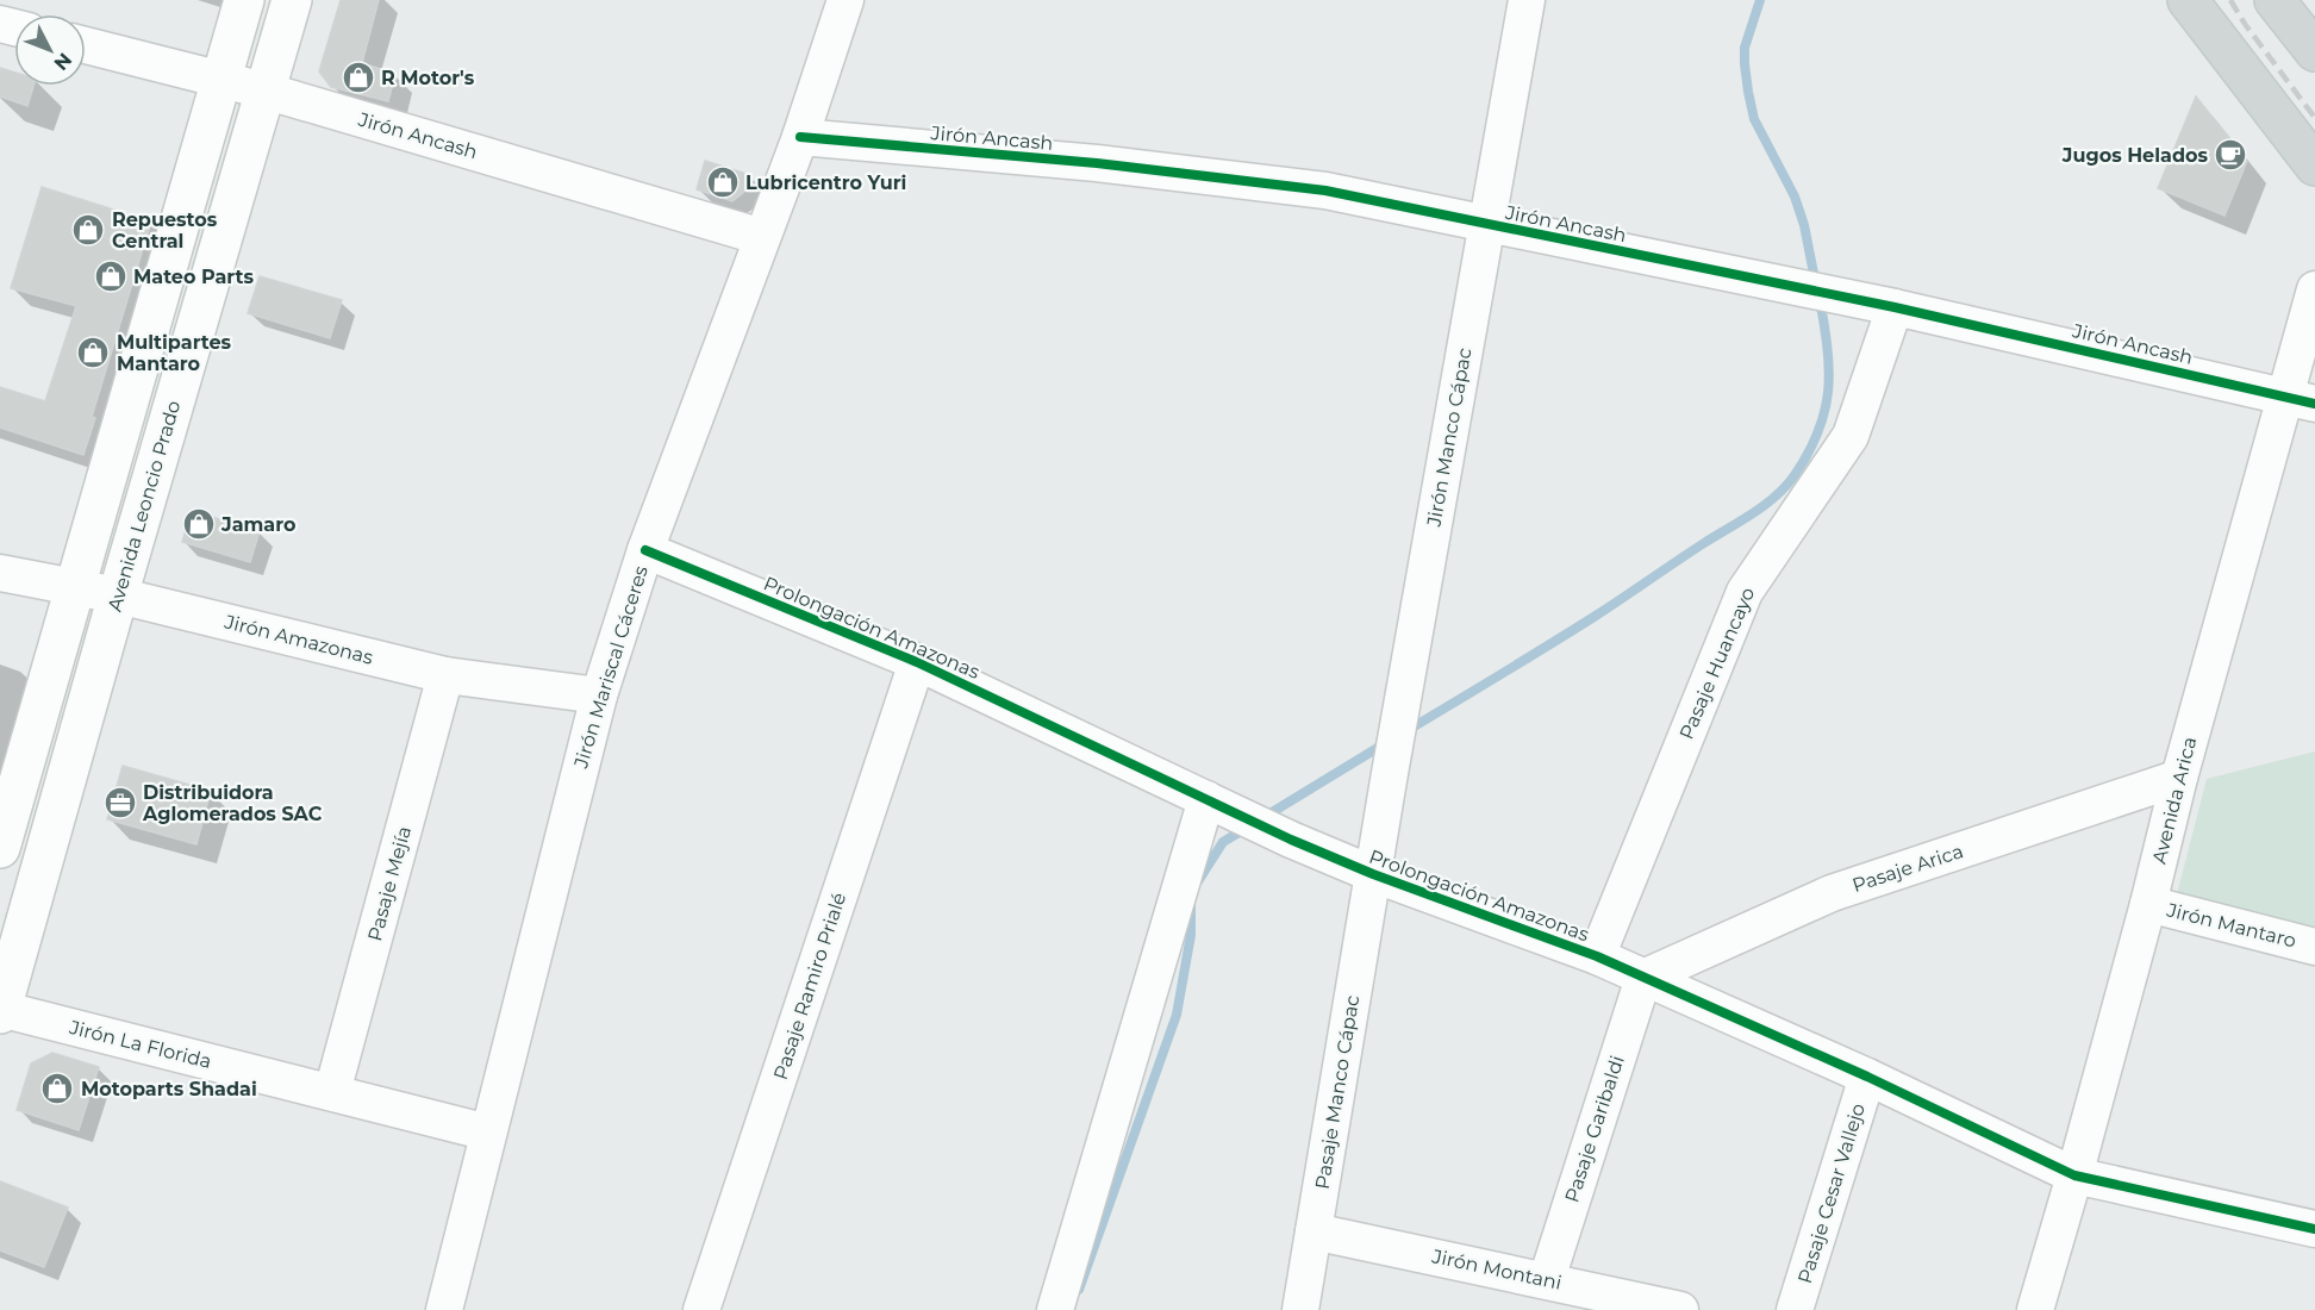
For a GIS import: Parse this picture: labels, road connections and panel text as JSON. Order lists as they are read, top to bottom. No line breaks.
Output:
{"streets":{"street":["Jirón Ancash","Jirón Manco Cápac","Avenida Leoncio Prado","Prolongación Amazonas","Jirón Amazonas","Pasaje Huancayo","Jirón Mariscal Cáceres","Avenida Arica","Pasaje Arica","Pasaje Mejía","Jirón Mantaro","Pasaje Ramiro Prialé","Jirón La Florida","Pasaje Manco Cápac","Pasaje Garibaldi","Pasaje Cesar Vallejo","Jirón Montani"]},"crossings":[["Jirón Ancash","Jirón Manco Cápac"],["Jirón Ancash","Avenida Leoncio Prado"],["Jirón Ancash","Pasaje Huancayo"],["Jirón Ancash","Jirón Mariscal Cáceres"],["Jirón Ancash","Avenida Arica"],["Jirón Manco Cápac","Prolongación Amazonas"],["Jirón Manco Cápac","Pasaje Manco Cápac"],["Avenida Leoncio Prado","Jirón Amazonas"],["Avenida Leoncio Prado","Jirón La Florida"],["Prolongación Amazonas","Pasaje Huancayo"],["Prolongación Amazonas","Jirón Mariscal Cáceres"],["Prolongación Amazonas","Avenida Arica"],["Prolongación Amazonas","Pasaje Arica"],["Prolongación Amazonas","Pasaje Ramiro Prialé"],["Prolongación Amazonas","Pasaje Manco Cápac"],["Prolongación Amazonas","Pasaje Garibaldi"],["Prolongación Amazonas","Pasaje Cesar Vallejo"],["Jirón Amazonas","Jirón Mariscal Cáceres"],["Jirón Amazonas","Pasaje Mejía"],["Jirón Mariscal Cáceres","Jirón La Florida"],["Avenida Arica","Pasaje Arica"],["Avenida Arica","Jirón Mantaro"],["Pasaje Arica","Pasaje Garibaldi"],["Pasaje Mejía","Jirón La Florida"],["Pasaje Manco Cápac","Jirón Montani"],["Pasaje Garibaldi","Jirón Montani"]],"places":{"shop":["R Motor's","Lubricentro Yuri","Repuestos Central","Mateo Parts","Multipartes Mantaro","Jamaro","Motoparts Shadai"],"cafe":["Jugos Helados"],"office":["Distribuidora Aglomerados SAC"]},"north":"bottom right"}
